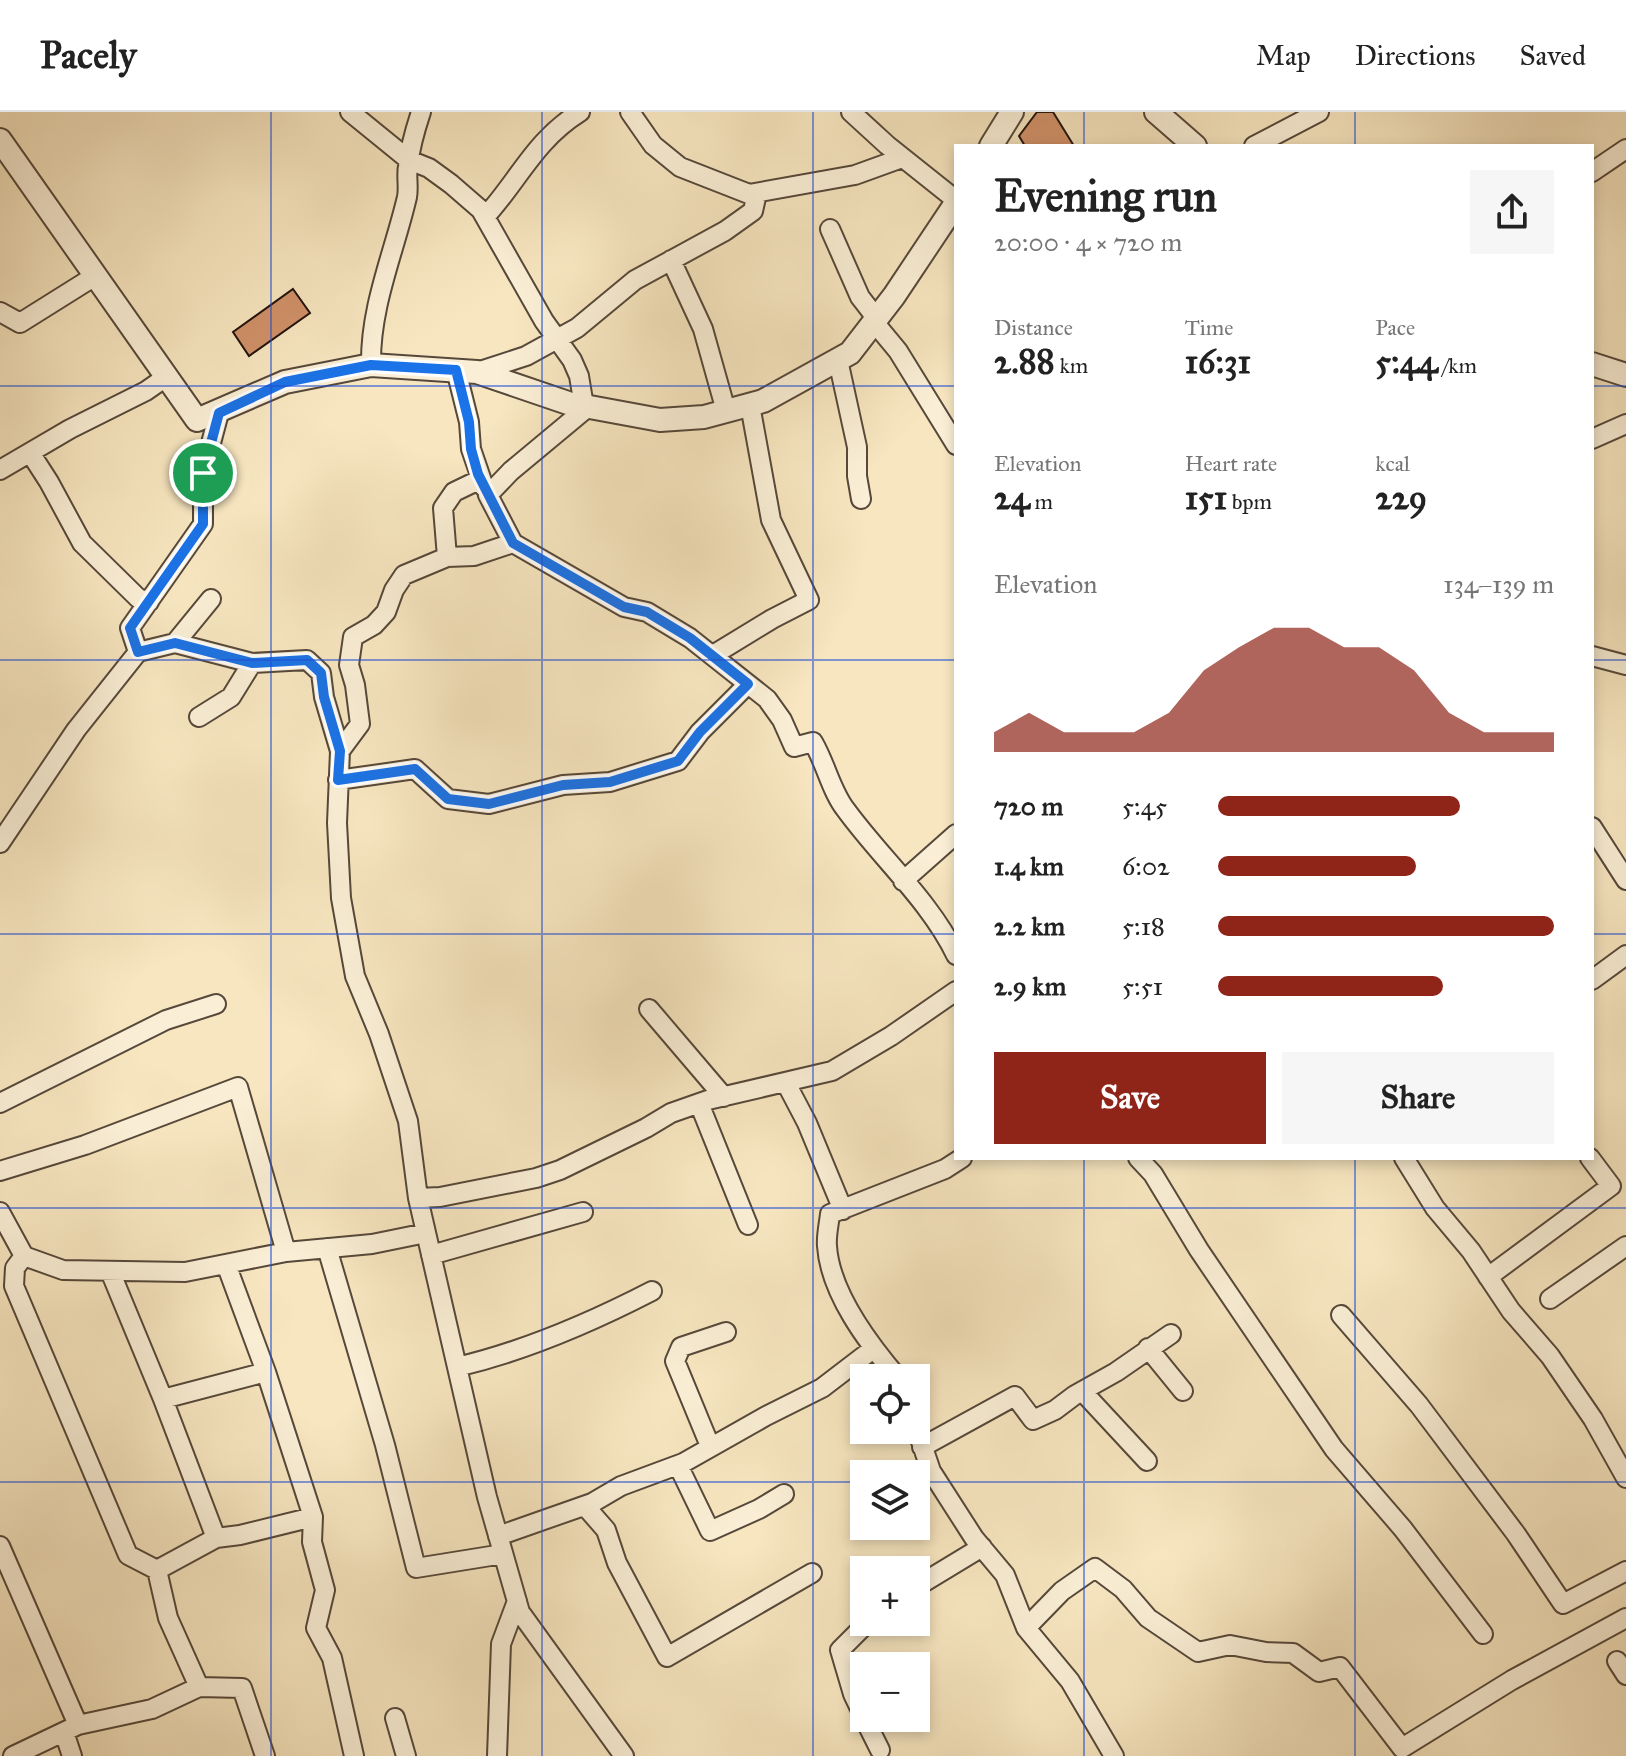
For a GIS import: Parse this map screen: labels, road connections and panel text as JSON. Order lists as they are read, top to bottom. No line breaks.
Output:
{"page":{"header":"Pacely","nav":["Map","Directions","Saved"],"heading":["Evening run","20:00 · 4 × 720 m"],"stats":[["Distance","2.88 km"],["Time","16:31"],["Pace","5:44 /km"],["Elevation","24 m"],["Heart rate","151 bpm"],["kcal","229"]],"chart":["Elevation","134–139 m"],"list":[{"name":"720 m","note":"5:45"},{"name":"1.4 km","note":"6:02"},{"name":"2.2 km","note":"5:18"},{"name":"2.9 km","note":"5:51"}],"buttons":["Save","Share"],"map_buttons":["+","−"]}}
